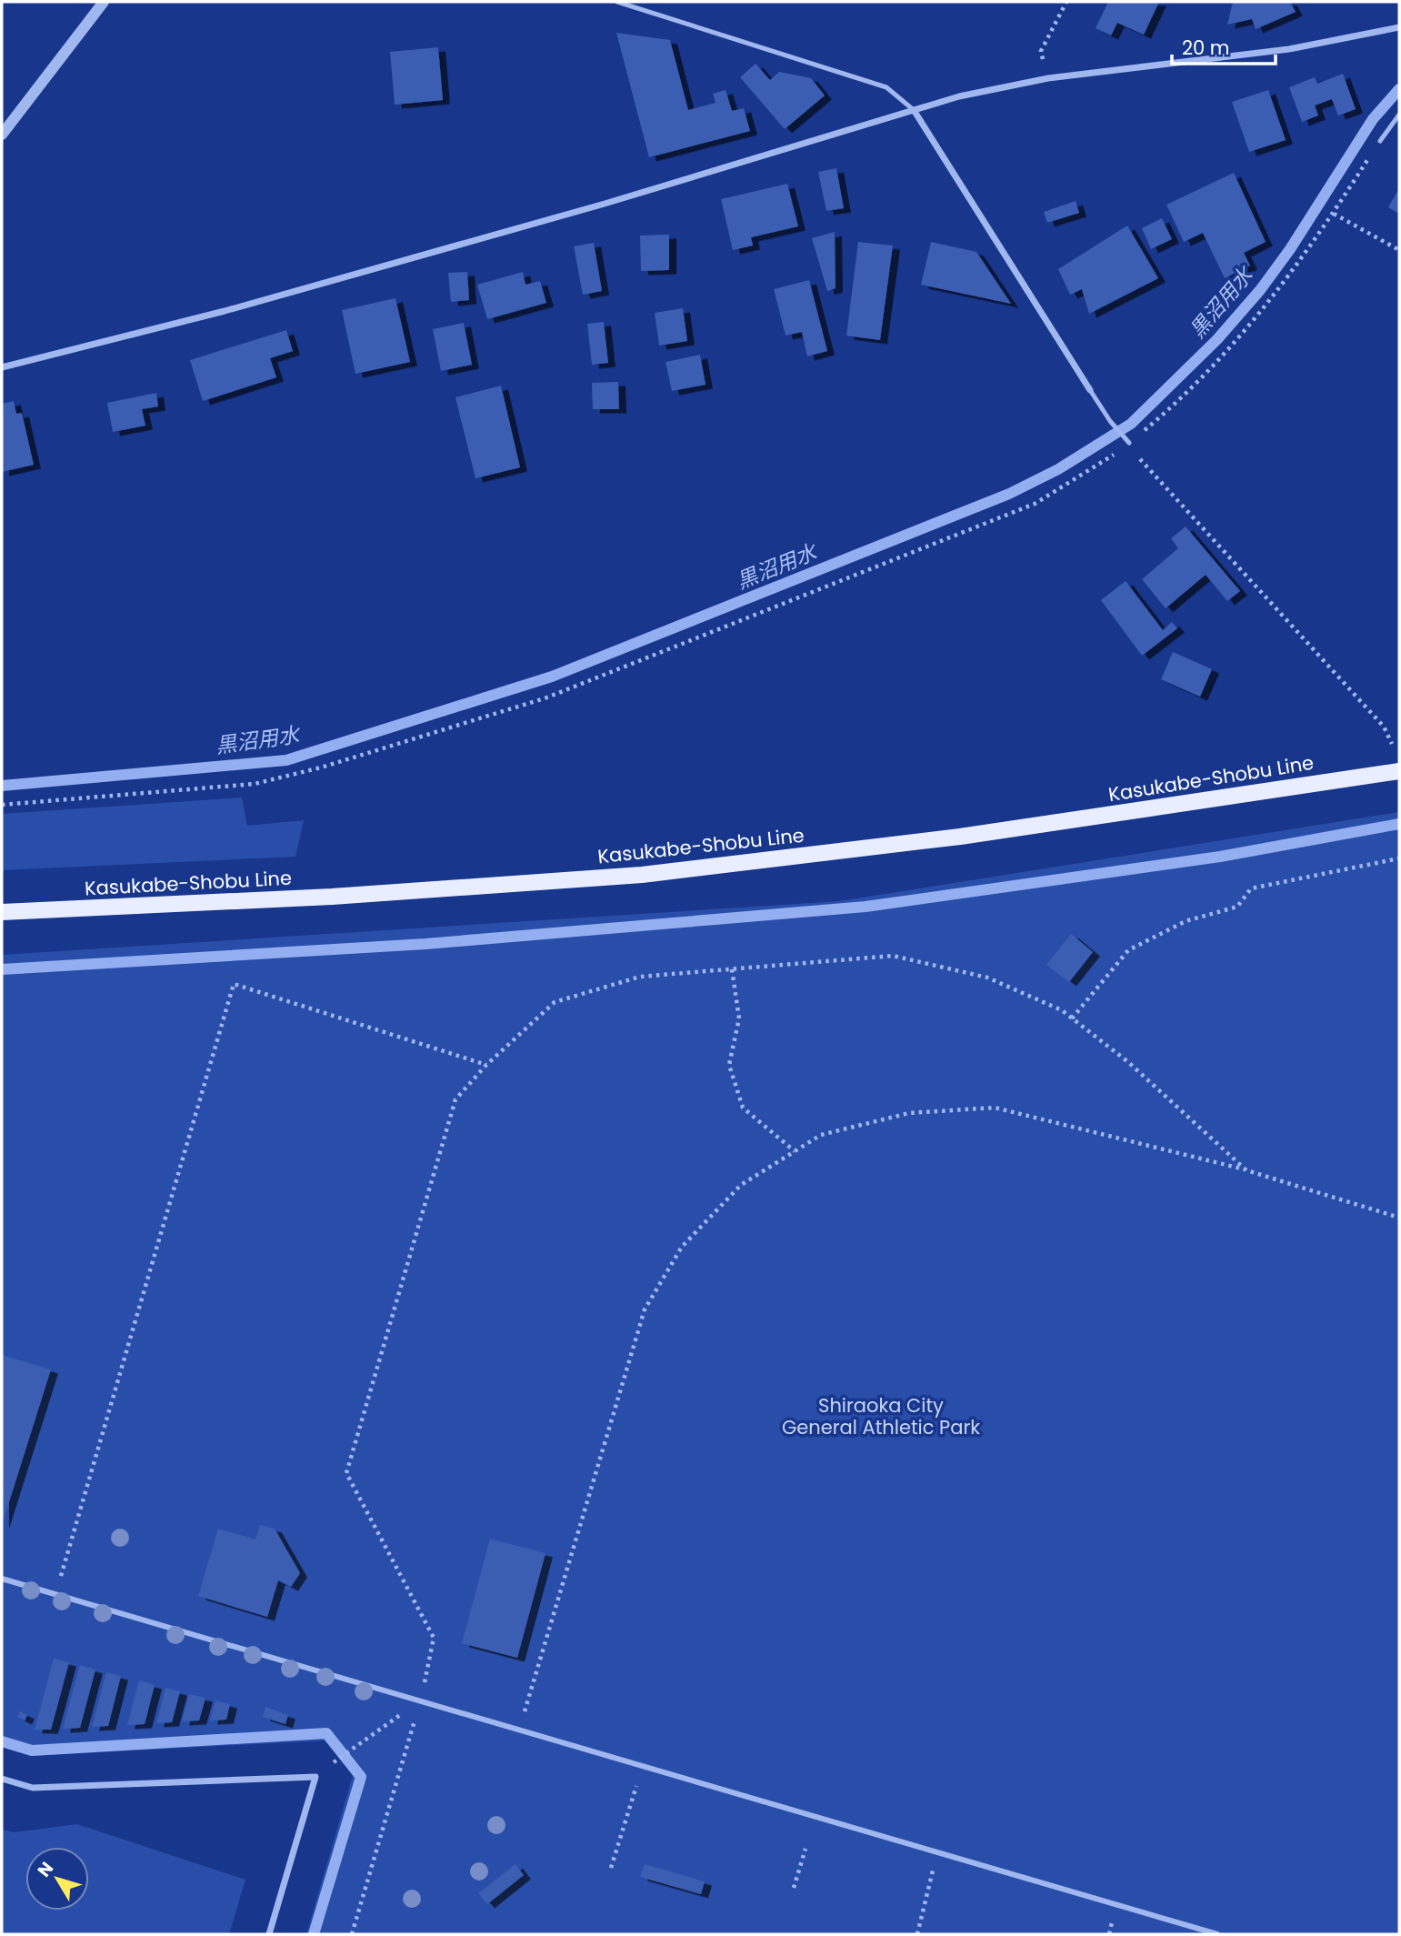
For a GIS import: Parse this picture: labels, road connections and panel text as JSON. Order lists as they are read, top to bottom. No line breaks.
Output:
{"streets":{"main road":["Kasukabe-Shobu Line"]},"water":["黒沼用水"],"parks":["Shiraoka City General Athletic Park"],"scale_bar":"20 m","north":"top left"}
